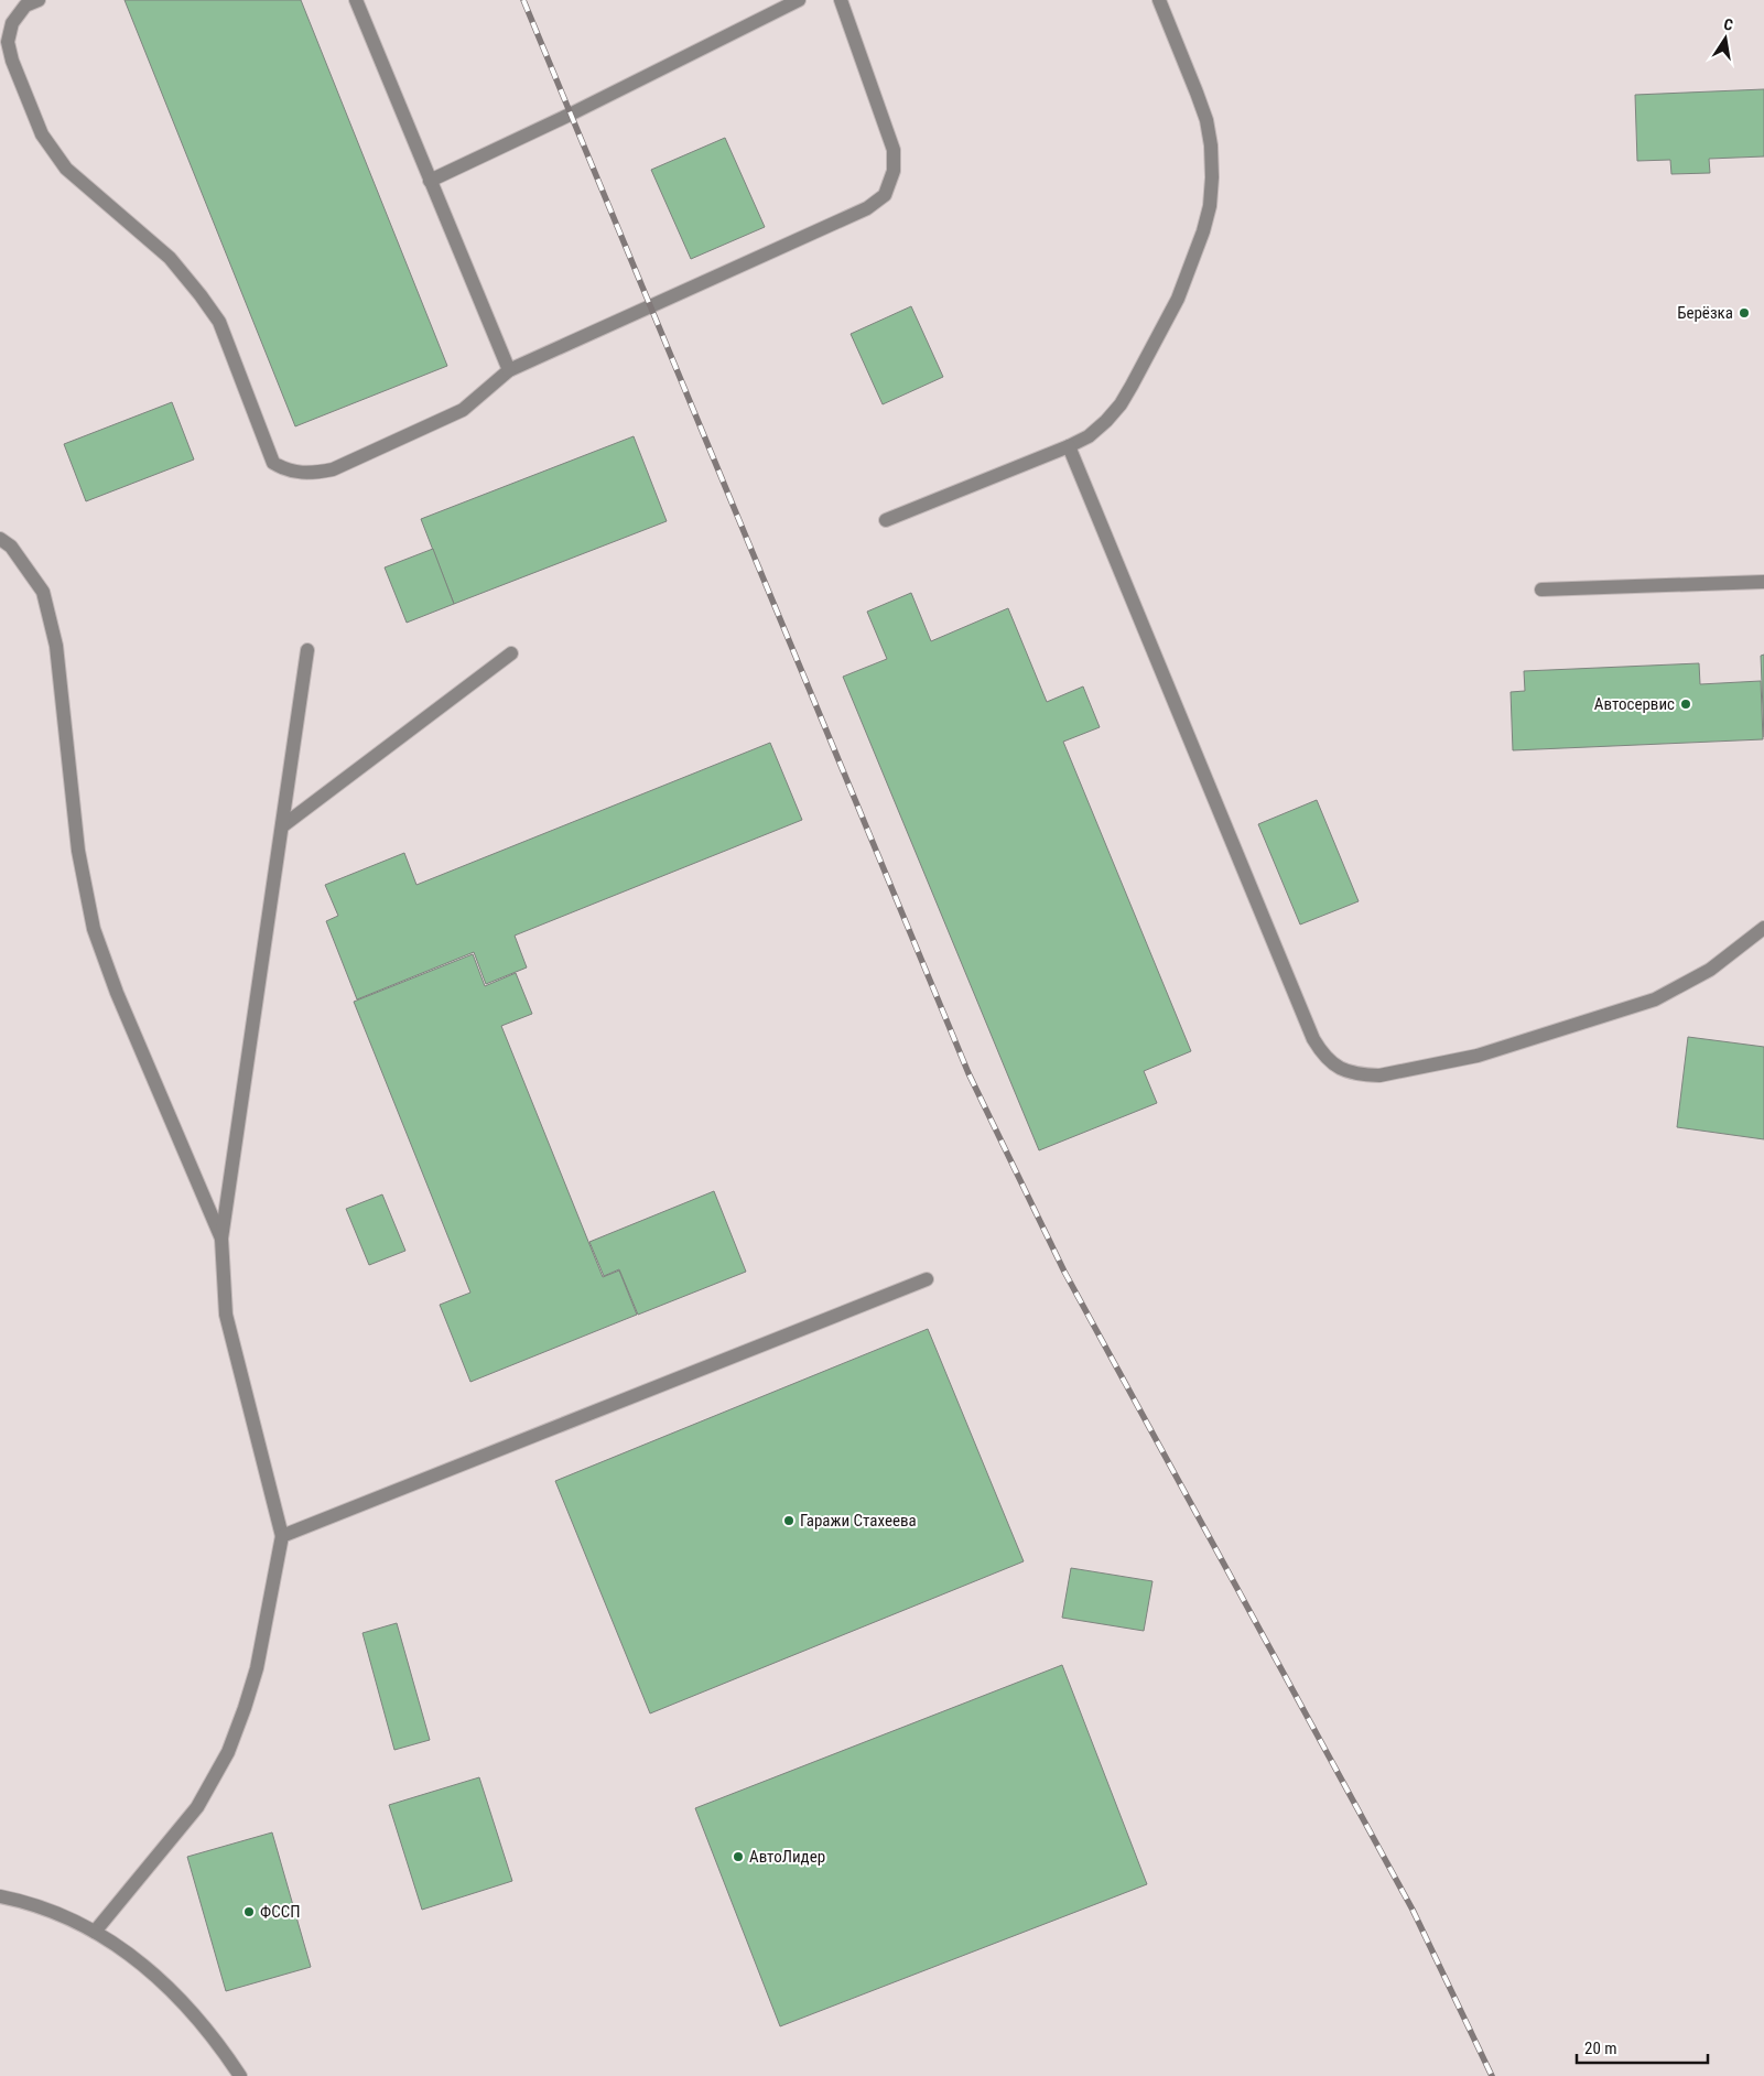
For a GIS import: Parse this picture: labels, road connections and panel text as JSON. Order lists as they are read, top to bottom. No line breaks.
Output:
{"places":["Берёзка","Автосервис","Гаражи Стахеева","АвтоЛидер","ФССП"],"scale_bar":"20 m","north":"top"}
